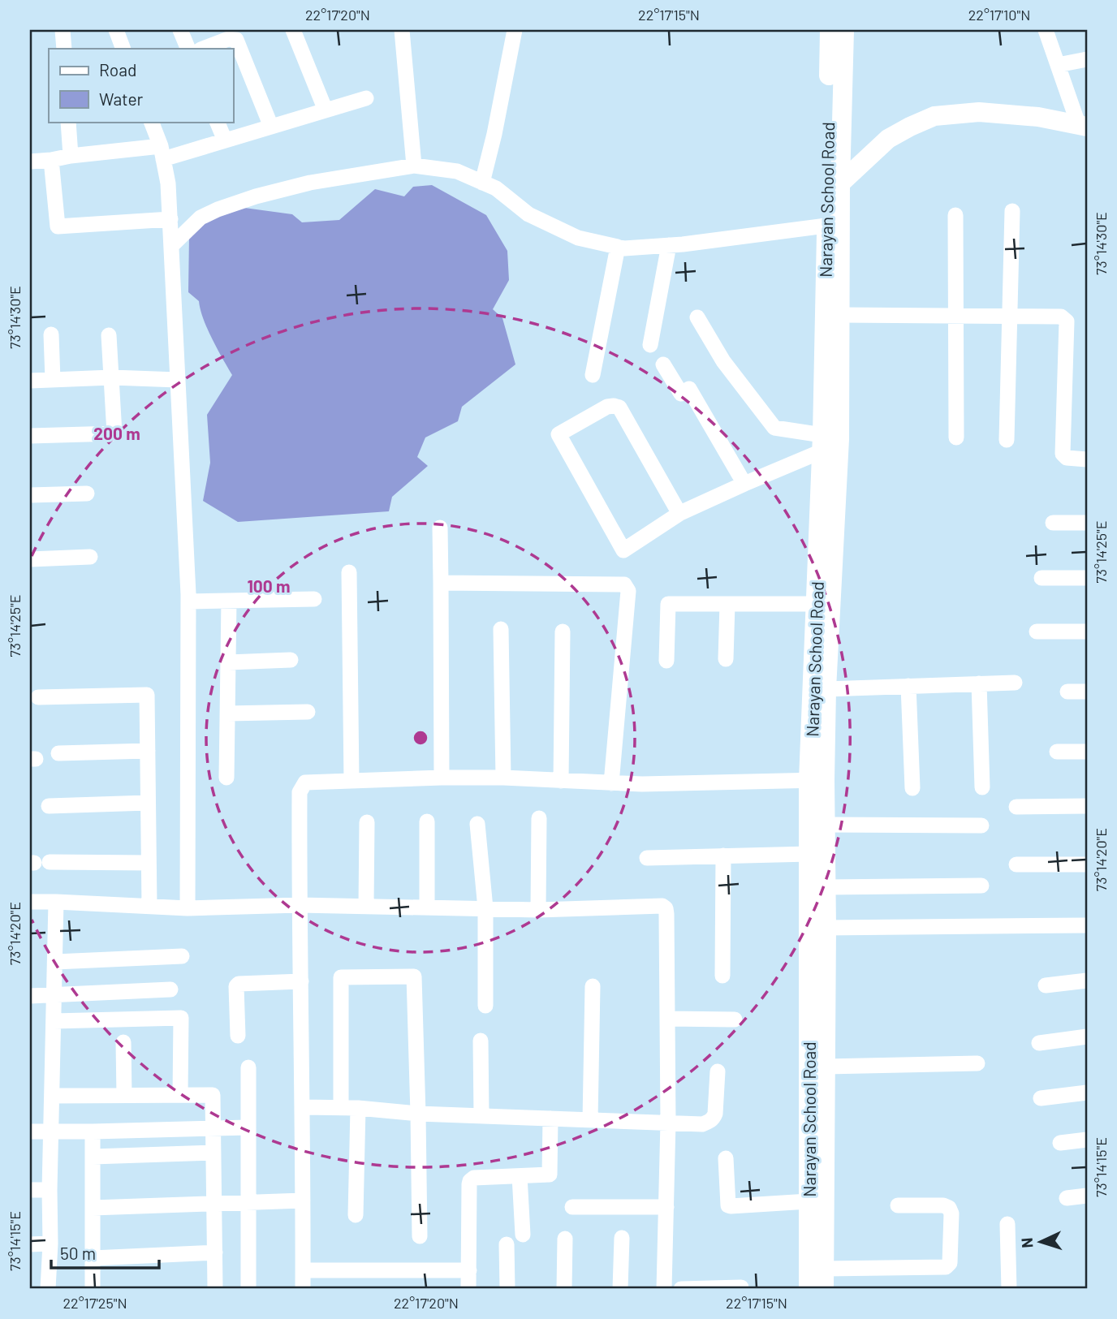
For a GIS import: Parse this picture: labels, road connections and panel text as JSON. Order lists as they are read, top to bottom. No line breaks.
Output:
{"streets":{"street":["Narayan School Road"]},"legend":["Road","Water"],"scale_bar":"50 m","north":"left","coordinates":["22°17'20\"N","22°17'15\"N","22°17'10\"N","73°14'30\"E","73°14'25\"E","73°14'20\"E","73°14'15\"E","22°17'25\"N"],"rings":["200 m","100 m"]}
